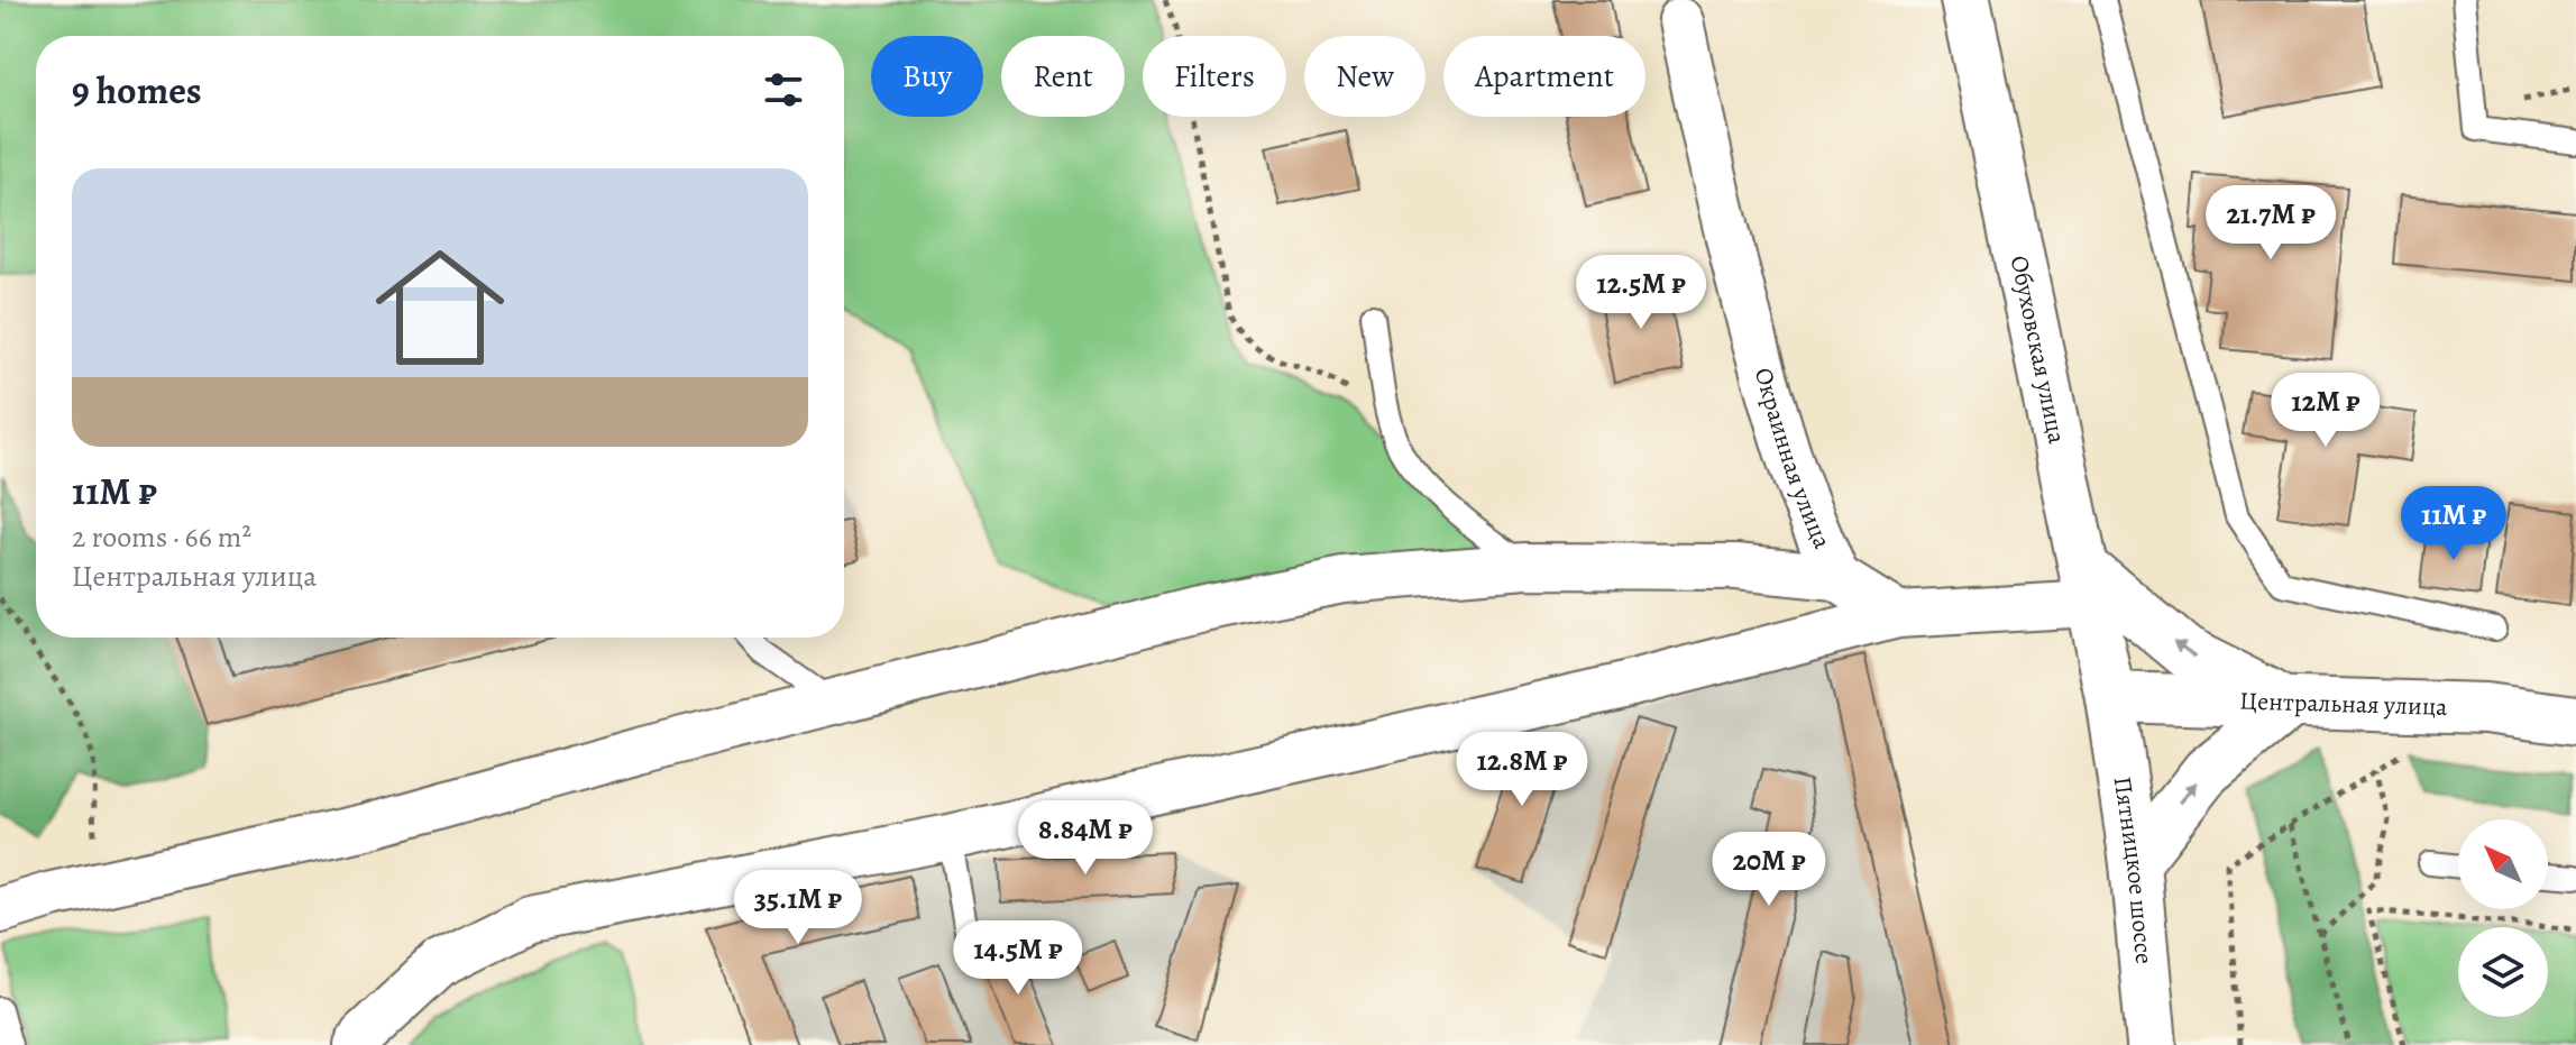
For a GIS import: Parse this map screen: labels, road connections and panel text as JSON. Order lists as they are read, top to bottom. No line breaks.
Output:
{"streets":{"main road":["Обуховская улица","Центральная улица","Пятницкое шоссе"],"street":["Окраинная улица"]},"crossings":[["Обуховская улица","Центральная улица"],["Обуховская улица","Пятницкое шоссе"],["Центральная улица","Пятницкое шоссе"]],"north":"top left","page":{"chip":["Buy","Rent","Filters","New","Apartment"],"heading":"9 homes","list":[{"name":"11M ₽","note":"2 rooms · 66 m² · Центральная улица"}],"price":["21.7M ₽","12.5M ₽","12M ₽","11M ₽","12.8M ₽","8.84M ₽","20M ₽","35.1M ₽","14.5M ₽"]}}
